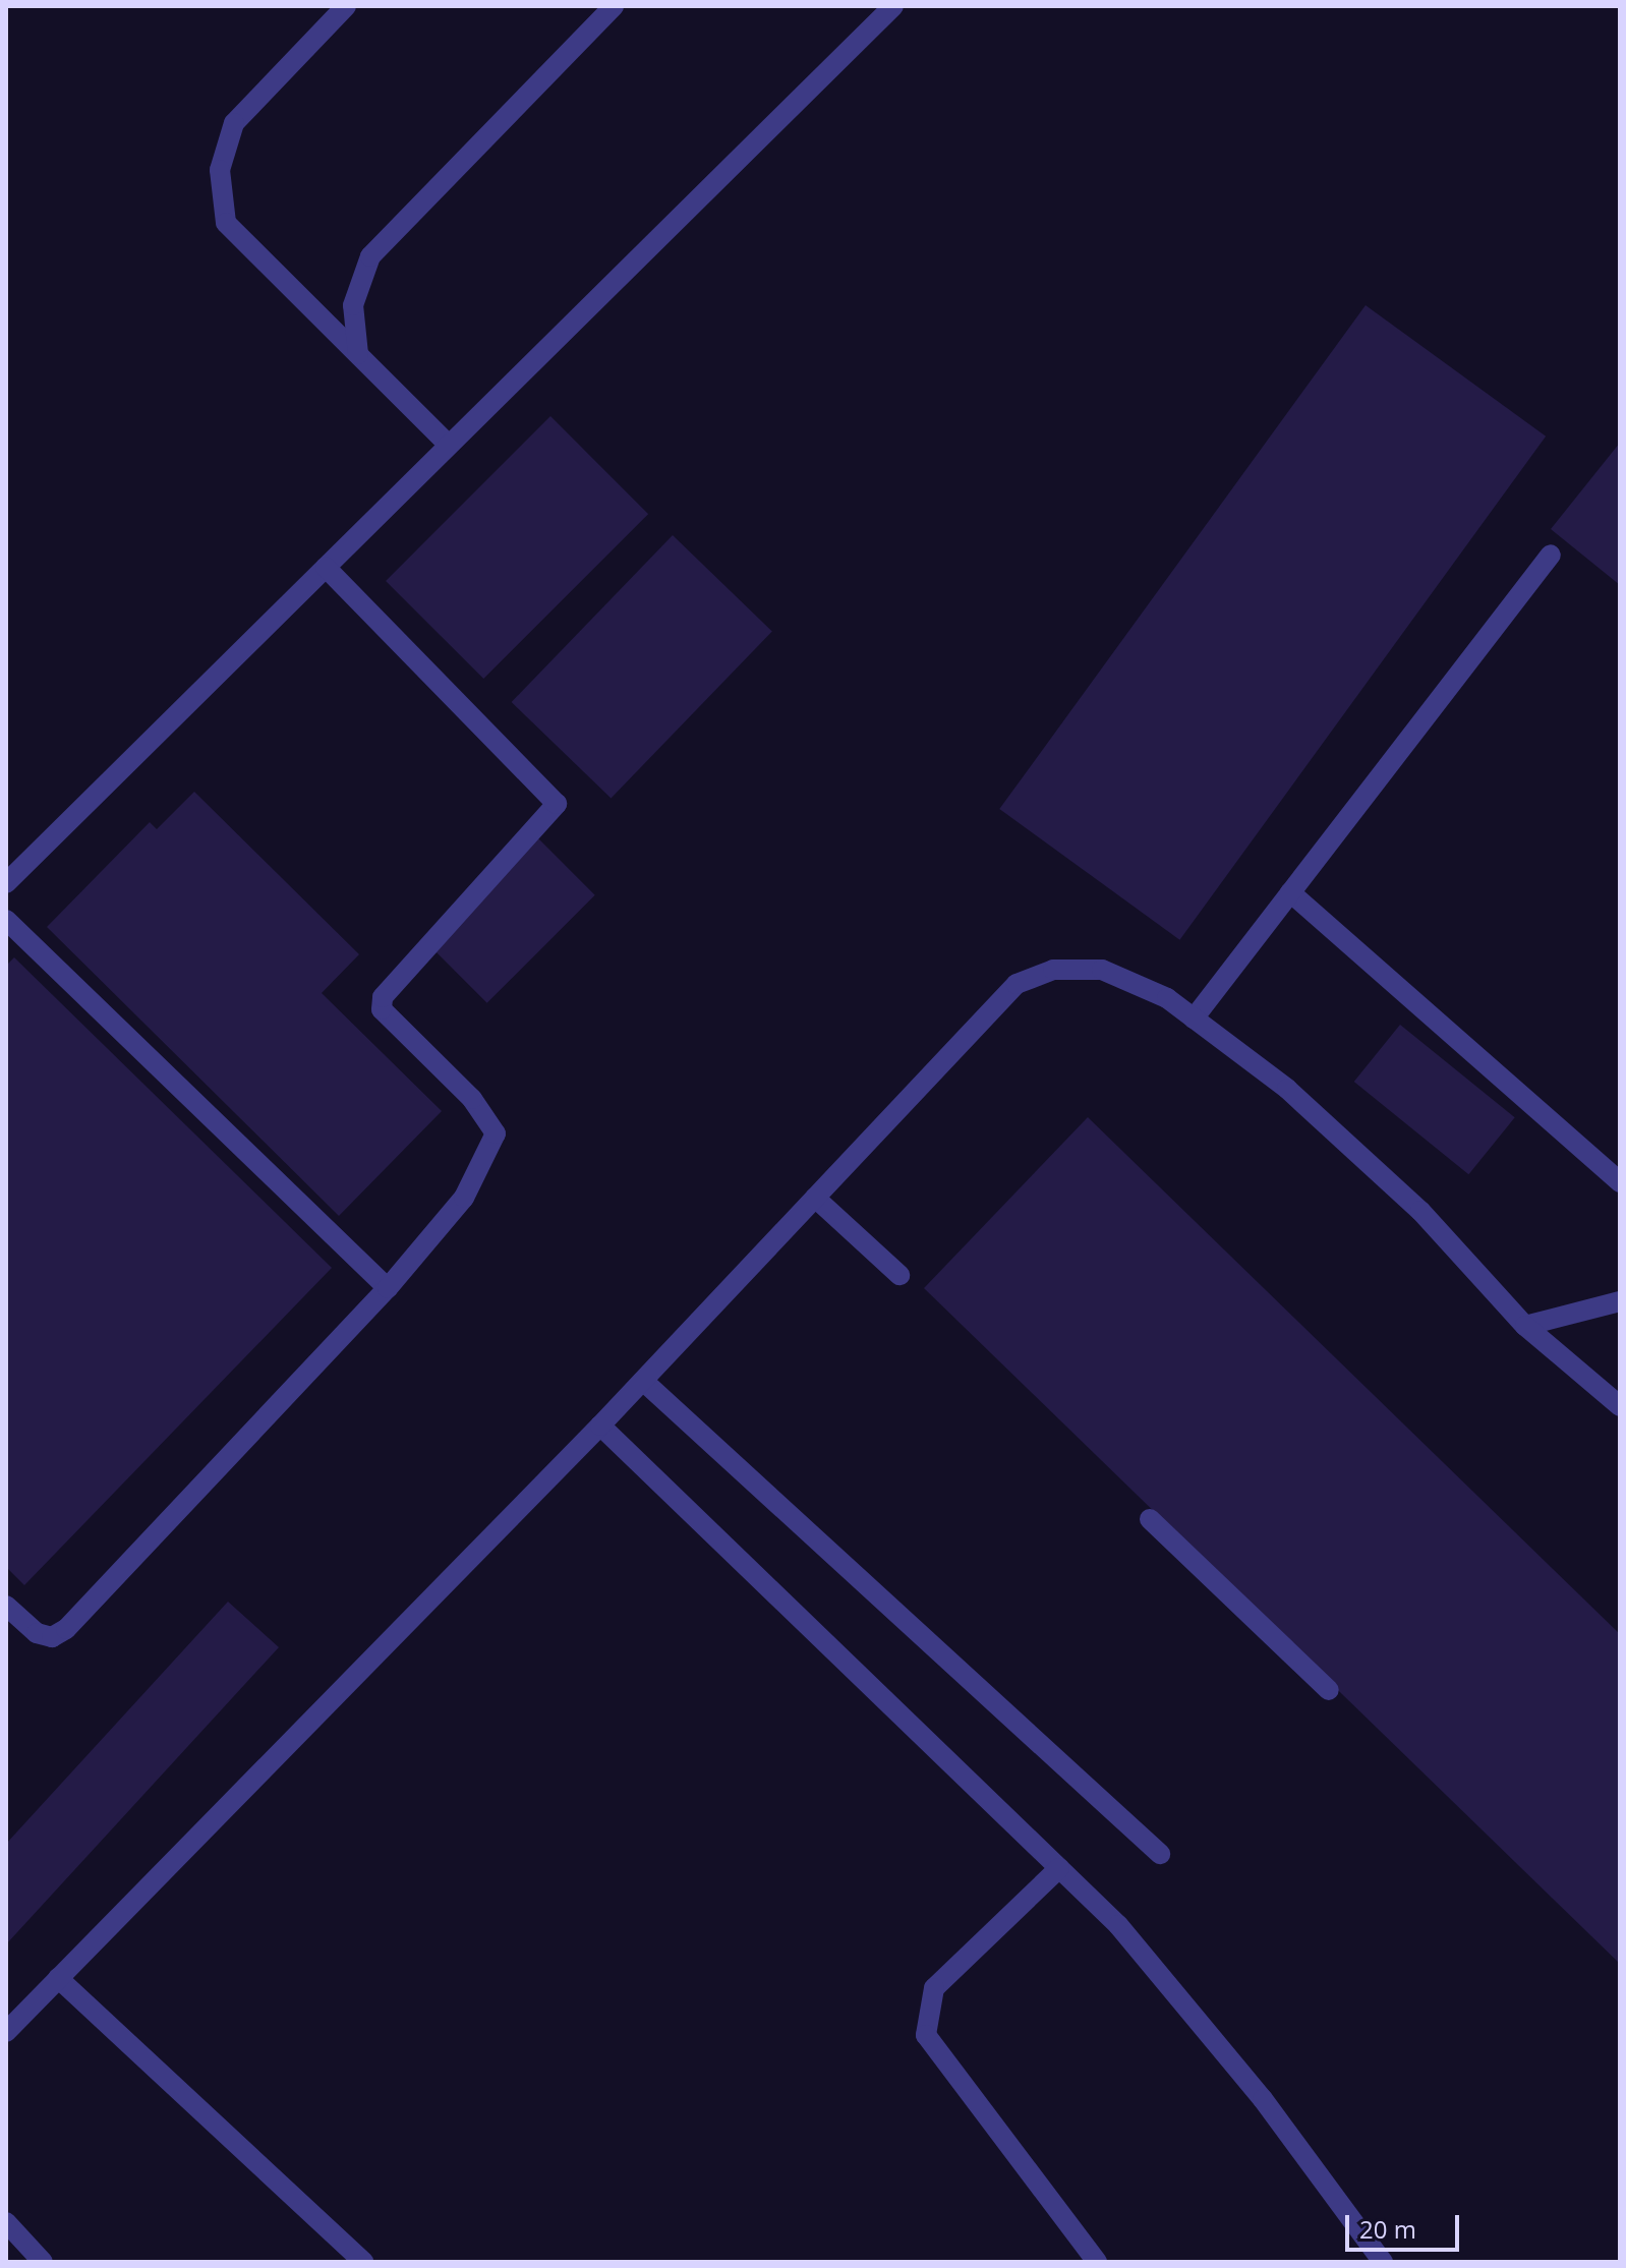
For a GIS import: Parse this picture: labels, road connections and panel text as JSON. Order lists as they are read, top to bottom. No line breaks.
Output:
{"scale_bar":"20 m"}
